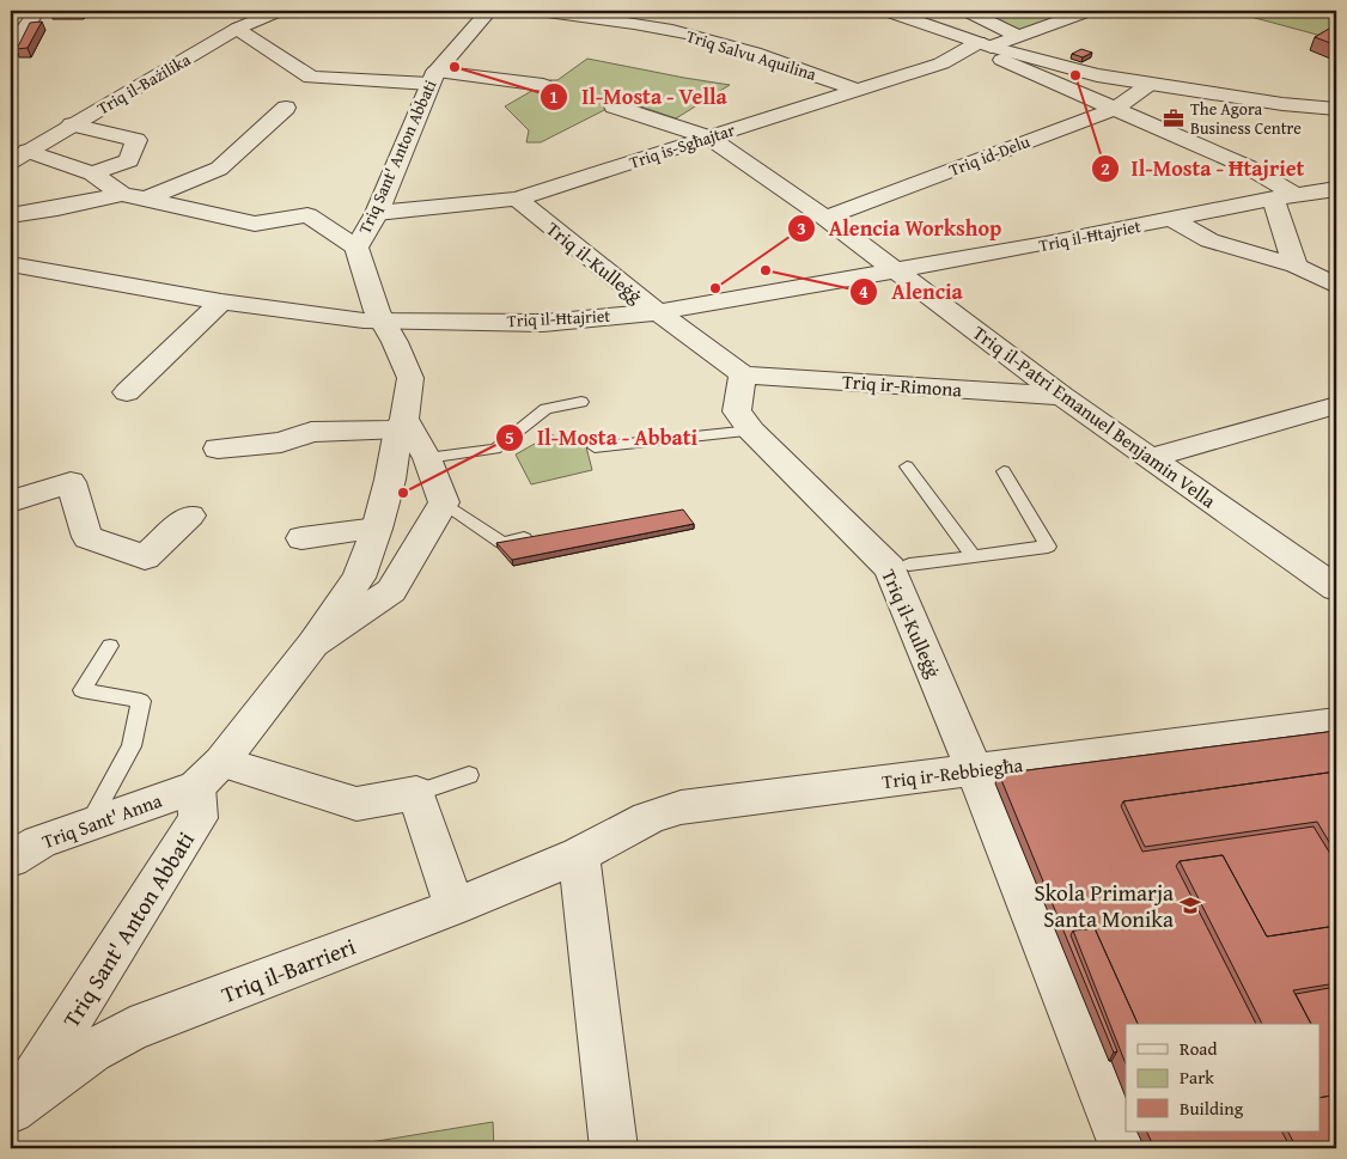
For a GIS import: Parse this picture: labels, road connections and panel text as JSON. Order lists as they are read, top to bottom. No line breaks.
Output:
{"streets":{"street":["Triq Salvu Aquilina","Triq il-Bażilika","Triq is-Sgħajtar","Triq id-Delu","Triq Sant' Anton Abbati","Triq il-Ħtajriet","Triq il-Kulleġġ","Triq ir-Rimona","Triq il-Patri Emanuel Benjamin Vella","Triq ir-Rebbiegħa","Triq Sant' Anna","Triq il-Barrieri"]},"crossings":[["Triq Salvu Aquilina","Triq is-Sgħajtar"],["Triq is-Sgħajtar","Triq Sant' Anton Abbati"],["Triq is-Sgħajtar","Triq il-Kulleġġ"],["Triq is-Sgħajtar","Triq il-Patri Emanuel Benjamin Vella"],["Triq id-Delu","Triq il-Patri Emanuel Benjamin Vella"],["Triq Sant' Anton Abbati","Triq il-Ħtajriet"],["Triq Sant' Anton Abbati","Triq Sant' Anna"],["Triq Sant' Anton Abbati","Triq il-Barrieri"],["Triq il-Ħtajriet","Triq il-Kulleġġ"],["Triq il-Ħtajriet","Triq il-Patri Emanuel Benjamin Vella"],["Triq il-Kulleġġ","Triq ir-Rimona"],["Triq il-Kulleġġ","Triq ir-Rebbiegħa"],["Triq ir-Rimona","Triq il-Patri Emanuel Benjamin Vella"],["Triq ir-Rebbiegħa","Triq il-Barrieri"]],"places":{"other":["Il-Mosta - Vella","Il-Mosta - Ħtajriet","Alencia","Alencia Workshop","Il-Mosta - Abbati"],"office":["The Agora Business Centre"],"school or university":["Skola Primarja Santa Monika"]},"legend":["Road","Park","Building"]}
